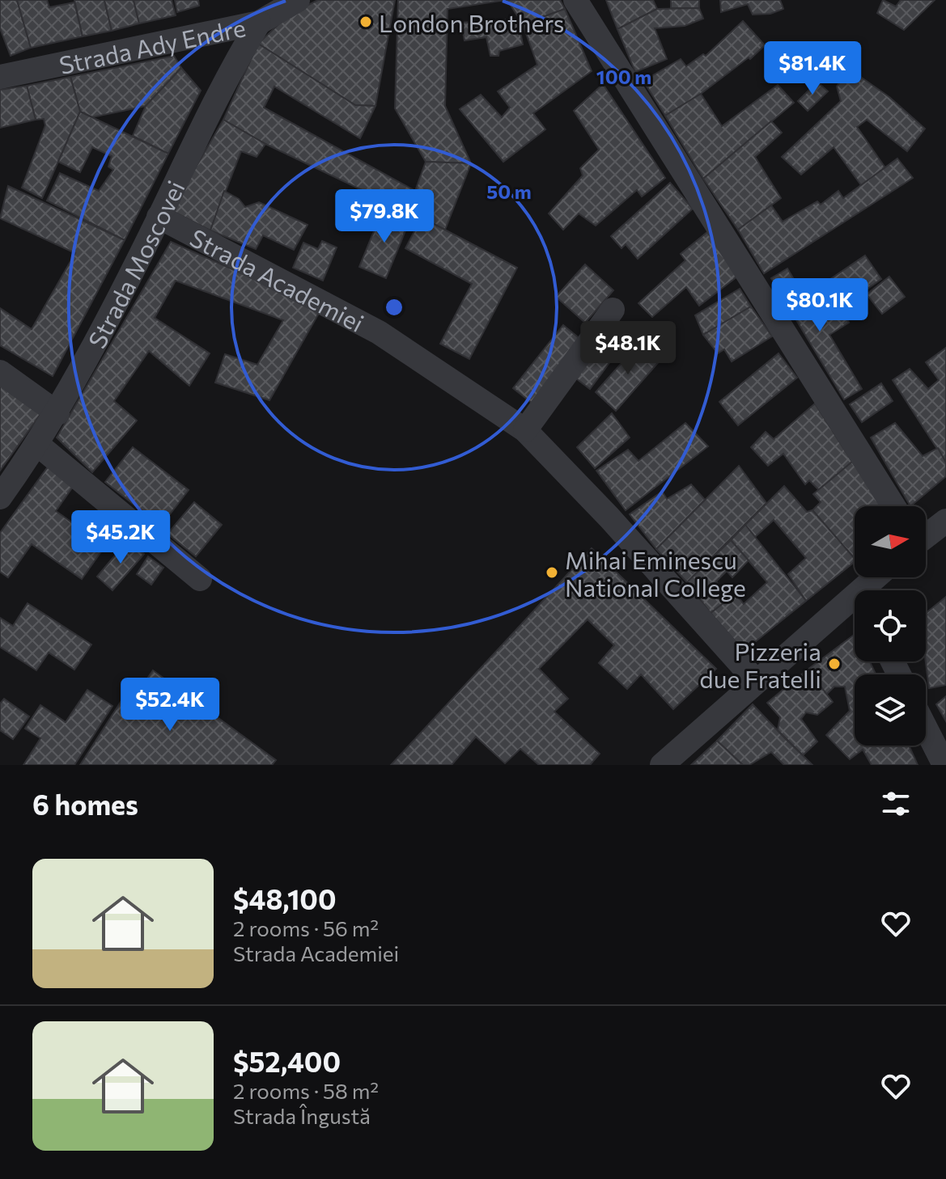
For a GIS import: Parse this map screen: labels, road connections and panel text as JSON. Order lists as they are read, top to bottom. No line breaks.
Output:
{"streets":{"street":["Strada Ady Endre","Strada Moscovei","Strada Academiei"]},"crossings":[["Strada Ady Endre","Strada Moscovei"],["Strada Moscovei","Strada Academiei"]],"places":["London Brothers","Mihai Eminescu National College","Pizzeria due Fratelli"],"north":"right","page":{"price":["$81.4K","$79.8K","$80.1K","$48.1K","$45.2K","$52.4K"],"heading":"6 homes","list":[{"name":"$48,100","note":"2 rooms · 56 m² · Strada Academiei"},{"name":"$52,400","note":"2 rooms · 58 m² · Strada Îngustă"}]},"rings":["100 m","50 m"]}
